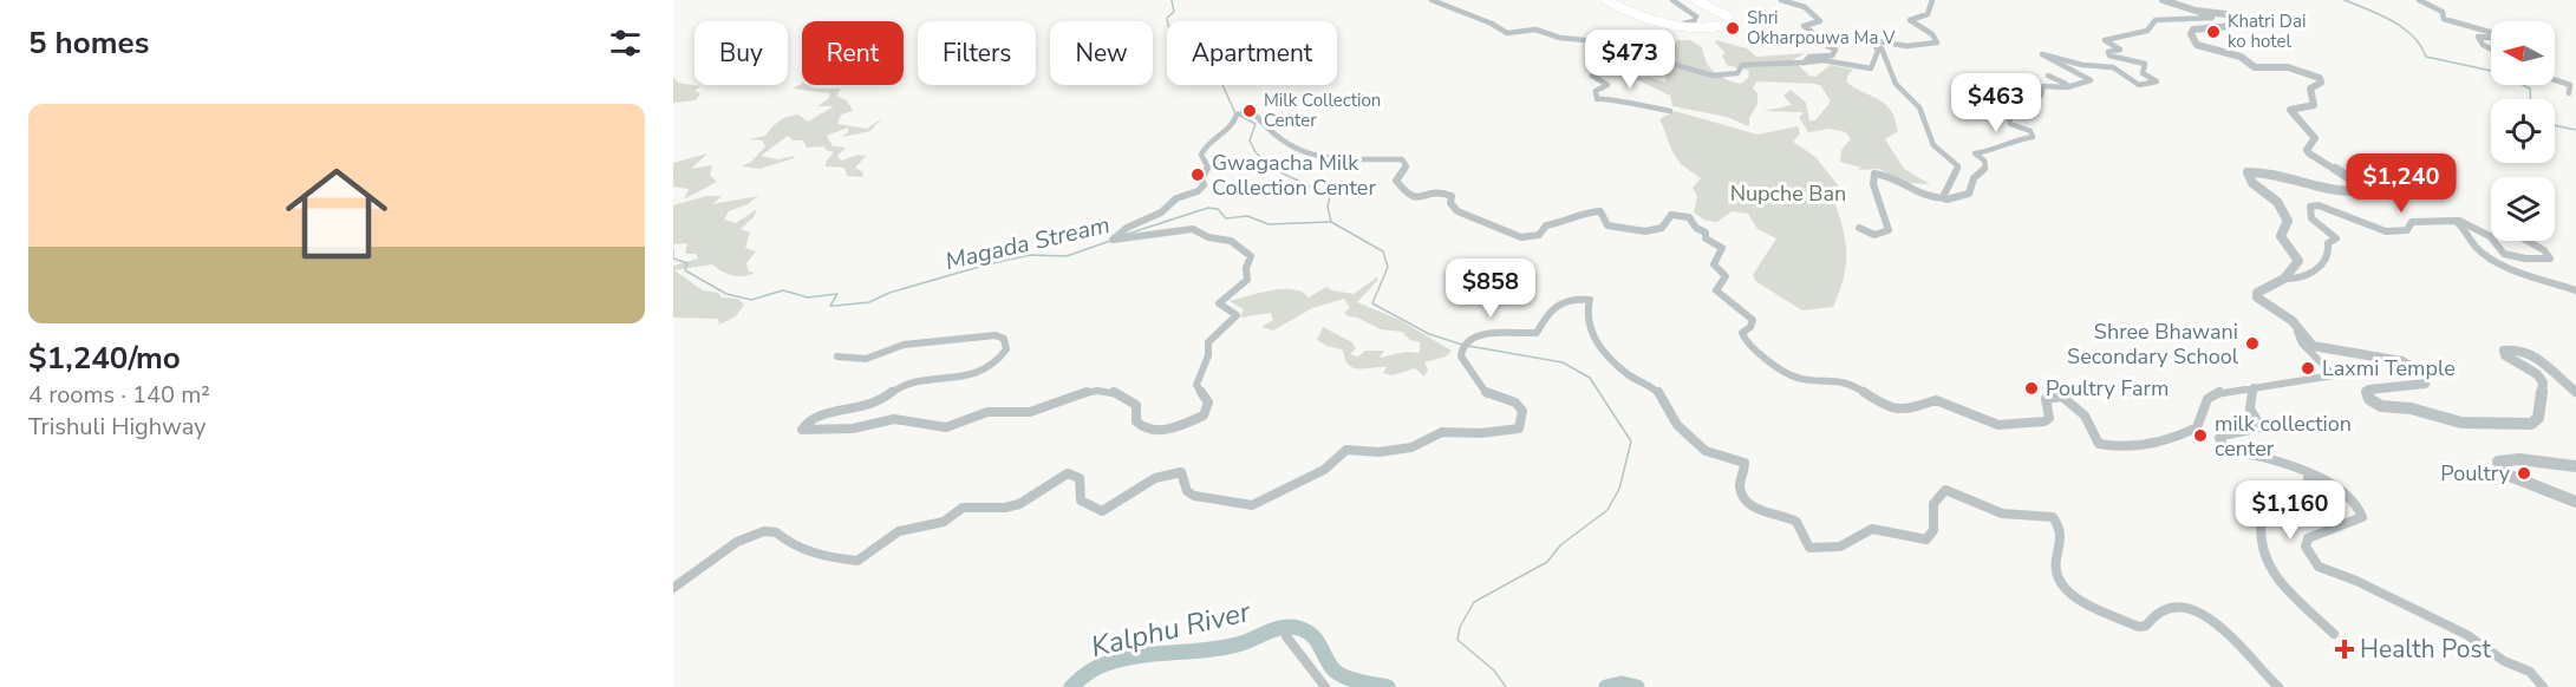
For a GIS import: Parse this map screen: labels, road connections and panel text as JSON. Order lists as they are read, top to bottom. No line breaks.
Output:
{"water":["Magada Stream","Kalphu River"],"parks":["Nupche Ban"],"places":{"other":["Shri Okharpouwa Ma V","Khatri Dai ko hotel","Milk Collection Center","Gwagacha Milk Collection Center","Shree Bhawani Secondary School","Laxmi Temple","Poultry Farm","milk collection center","Poultry"],"health":["Health Post"]},"north":"left","page":{"heading":"5 homes","chip":["Buy","Rent","Filters","New","Apartment"],"price":["$473","$463","$1,240","$858","$1,160"],"list":[{"name":"$1,240/mo","note":"4 rooms · 140 m² · Trishuli Highway"}]}}
